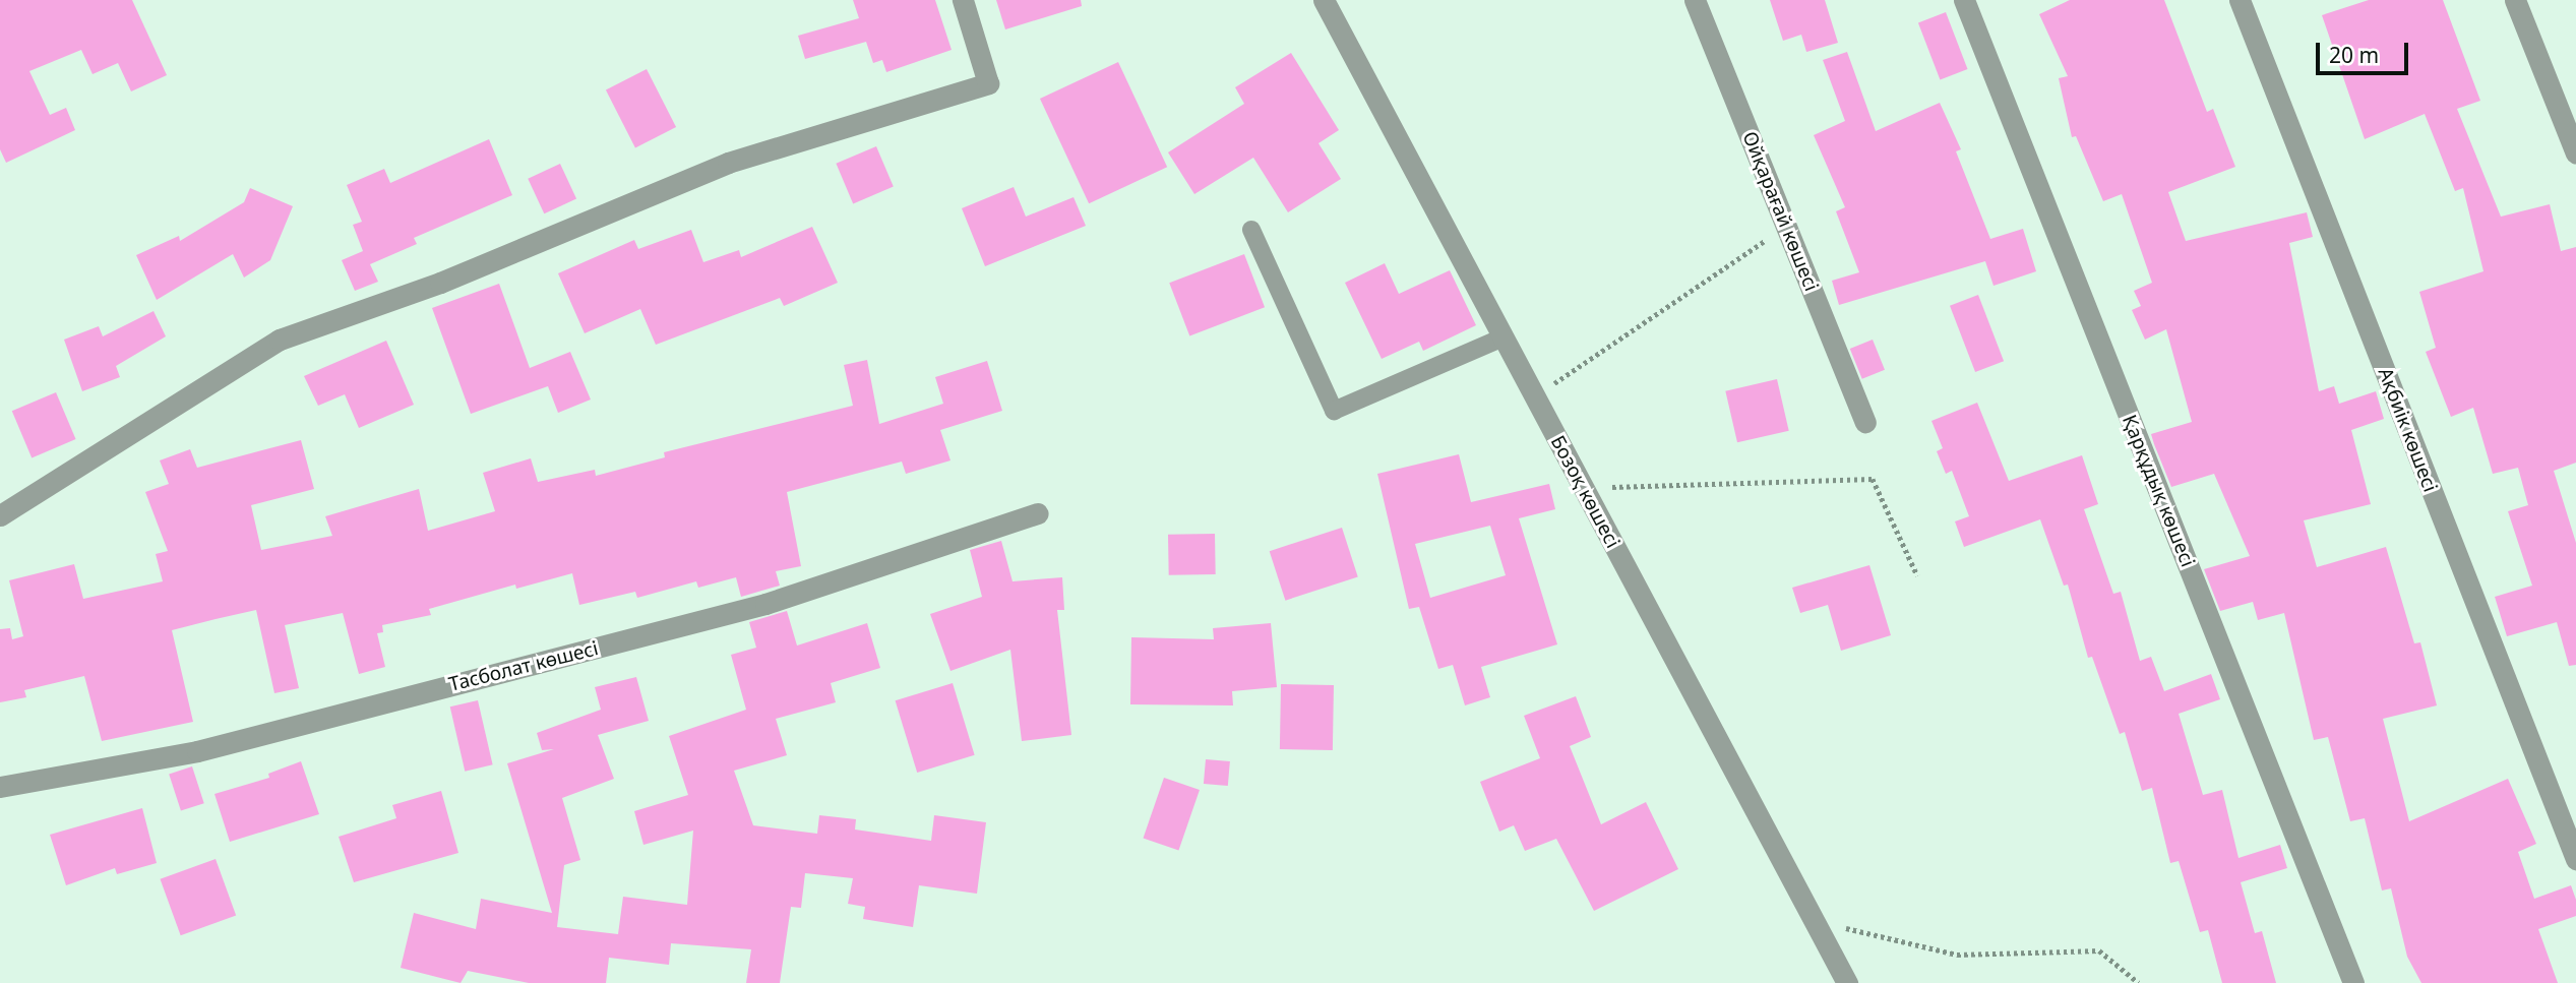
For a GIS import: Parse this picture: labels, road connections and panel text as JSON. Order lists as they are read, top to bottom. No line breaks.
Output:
{"streets":{"street":["Ойқарағай көшесі","Ақбиік көшесі","Қарқұдық көшесі","Бозоқ көшесі","Тасболат көшесі"]},"scale_bar":"20 m"}
